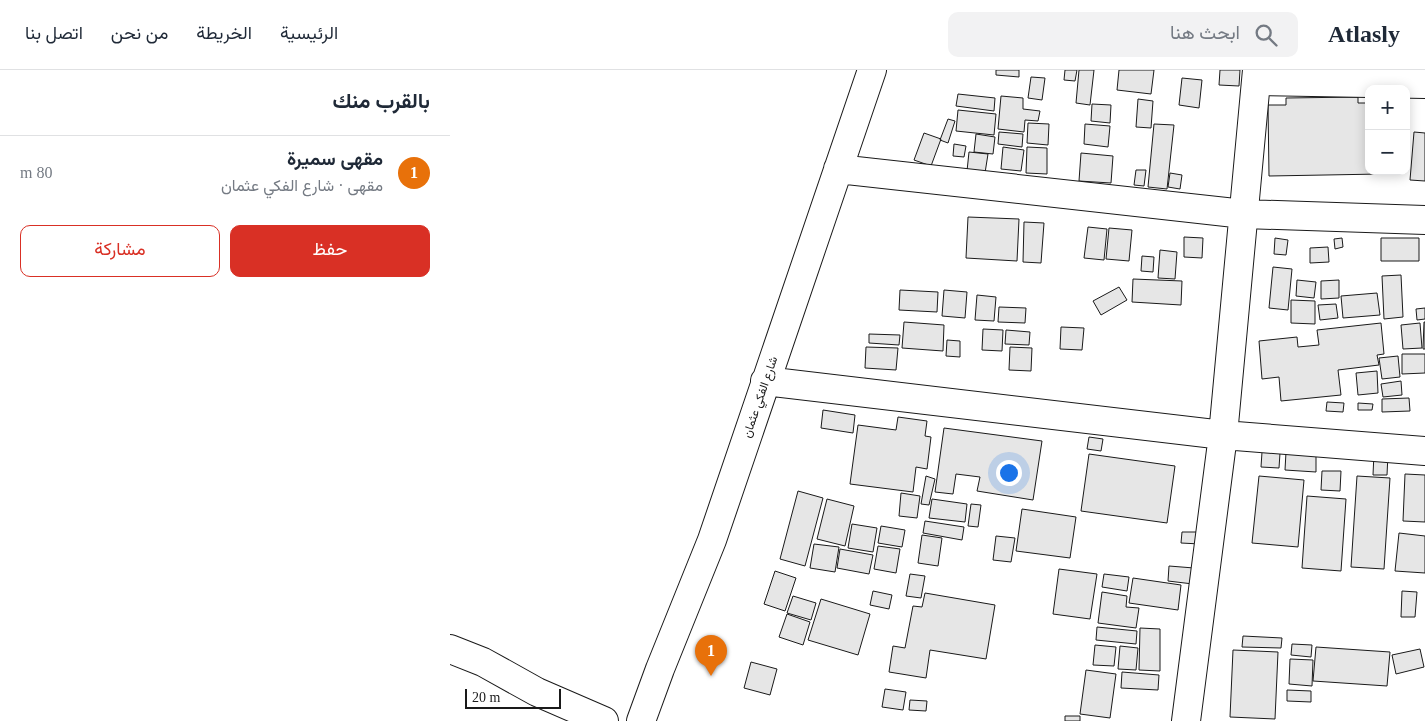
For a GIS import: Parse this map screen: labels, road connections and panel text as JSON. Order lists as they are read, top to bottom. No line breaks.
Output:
{"streets":{"street":["شارع الفكي عثمان"]},"scale_bar":"20 m","page":{"header":"Atlasly","search":"ابحث هنا","nav":["الرئيسية","الخريطة","من نحن","اتصل بنا"],"heading":"بالقرب منك","map_buttons":["+","−"],"list":[{"mark":"1","name":"مقهى سميرة","note":"مقهى · شارع الفكي عثمان","value":"80 m"}],"buttons":["حفظ","مشاركة"],"pins":"1","scale":"20 m"}}
